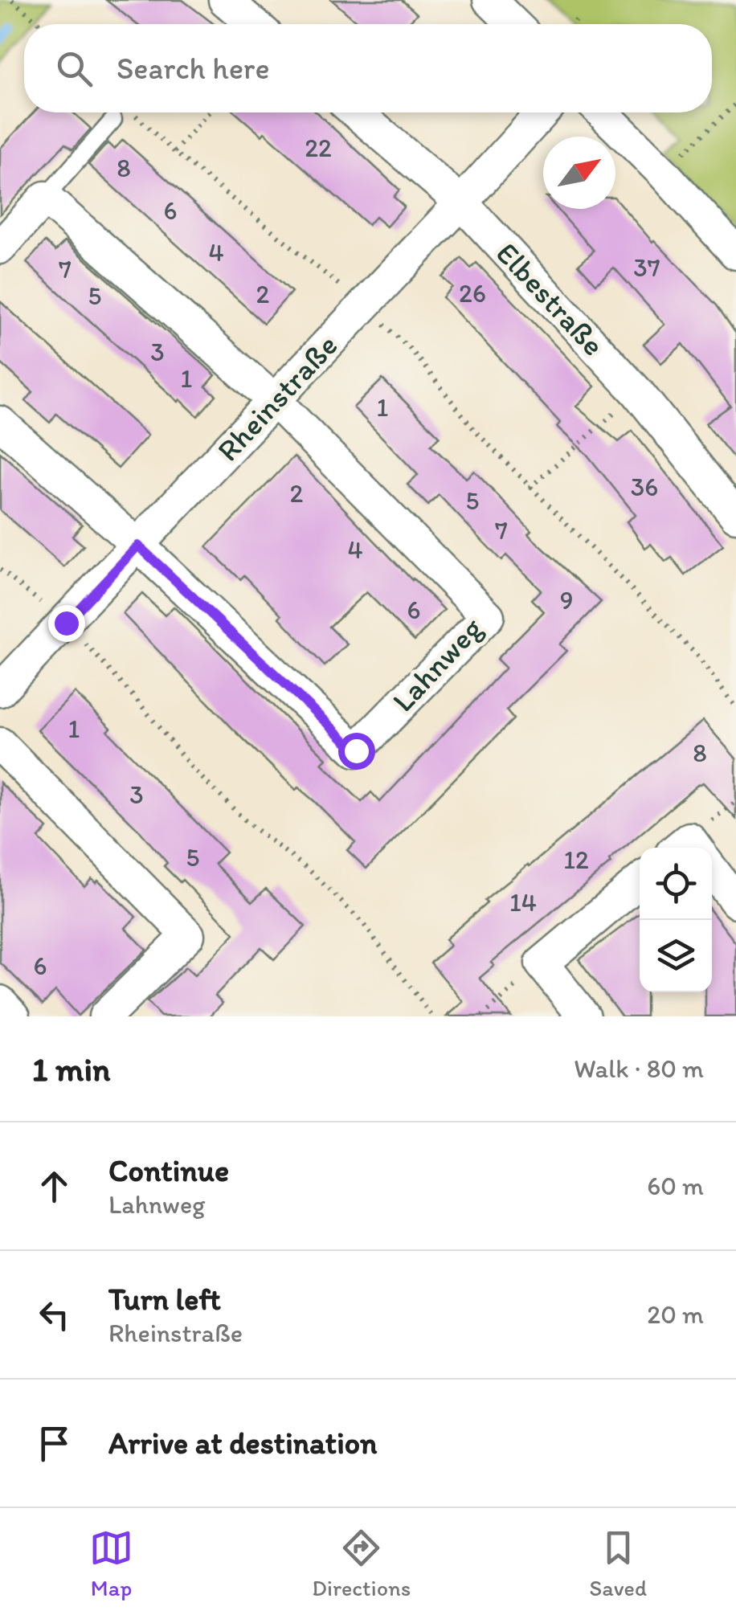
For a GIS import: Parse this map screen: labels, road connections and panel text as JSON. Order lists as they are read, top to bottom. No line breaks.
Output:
{"streets":{"street":["Elbestraße","Rheinstraße","Lahnweg"]},"crossings":[["Elbestraße","Rheinstraße"],["Rheinstraße","Lahnweg"]],"house_numbers":["22","8","6","4","37","7","26","2","5","3","1","1","36","2","5","7","4","9","6","1","8","3","5","12","14","6"],"north":"top right","page":{"search":"Search here","heading":["1 min","Walk · 80 m"],"list":[["Continue","Lahnweg","60 m"],["Turn left","Rheinstraße","20 m"],"Arrive at destination"],"nav":["Map","Directions","Saved"]}}
